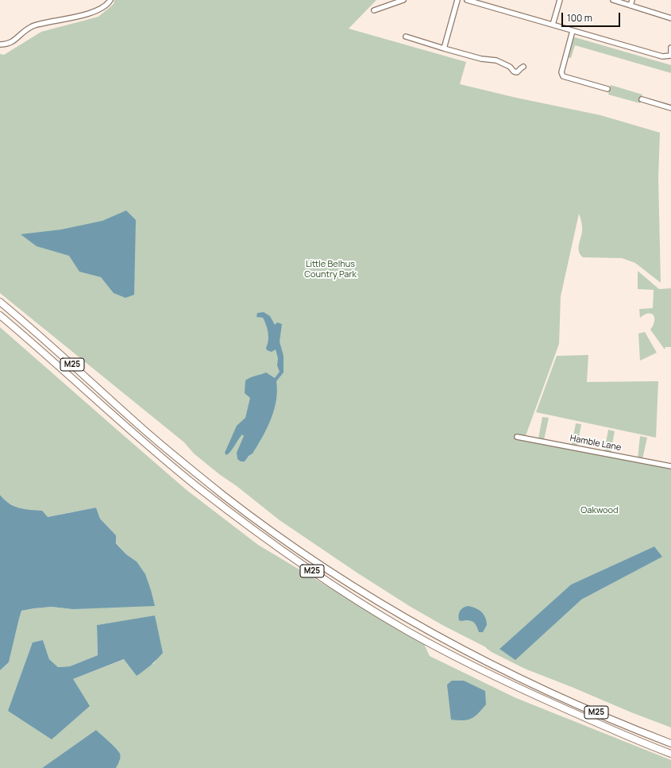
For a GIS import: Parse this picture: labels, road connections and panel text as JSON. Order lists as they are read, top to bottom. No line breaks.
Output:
{"streets":{"highway":["M25"],"street":["Hamble Lane"]},"parks":["Little Belhus Country Park","Oakwood"],"scale_bar":"100 m"}
